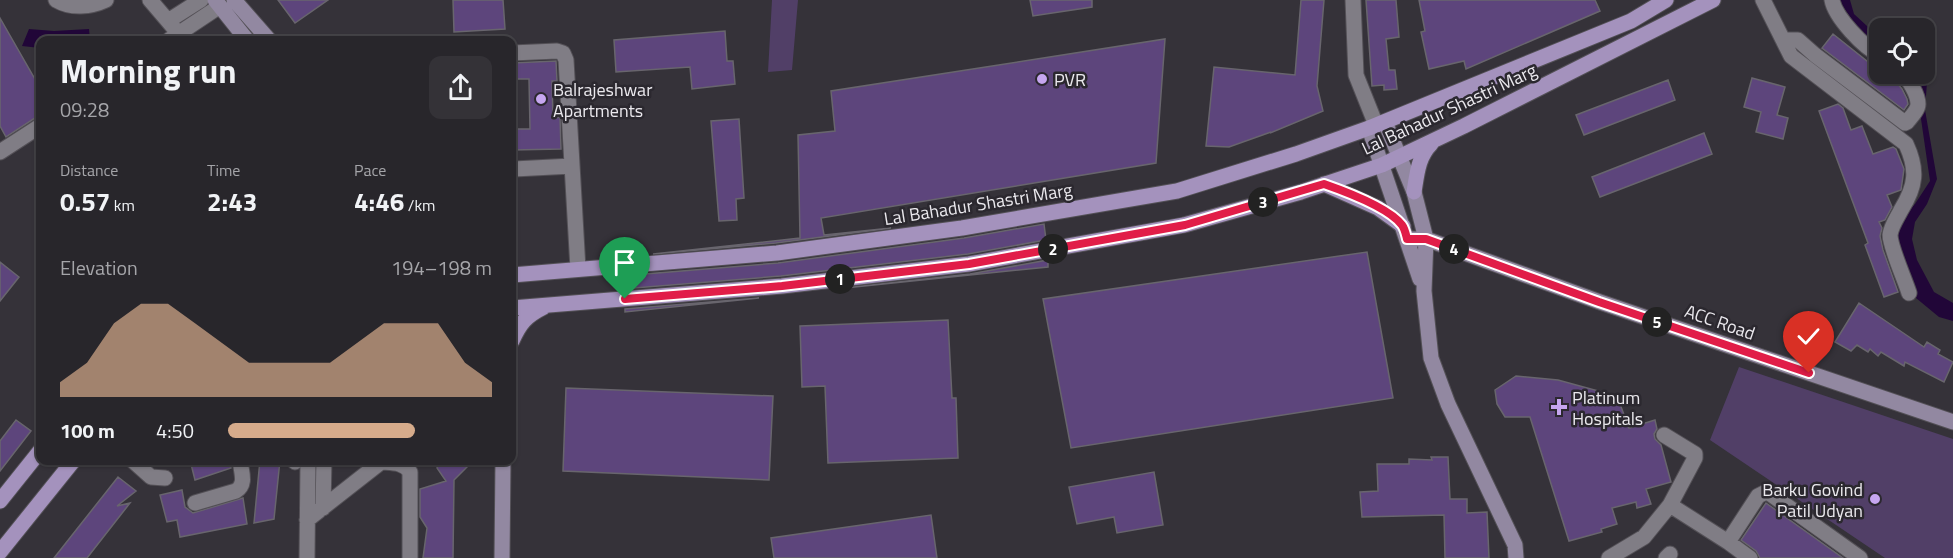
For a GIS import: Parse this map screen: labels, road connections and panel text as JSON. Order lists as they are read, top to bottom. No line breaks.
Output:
{"streets":{"main road":["Lal Bahadur Shastri Marg"],"street":["ACC Road"]},"places":{"other":["PVR","Balrajeshwar Apartments","Barku Govind Patil Udyan"],"health":["Platinum Hospitals"]},"page":{"heading":["Morning run","09:28"],"stats":[["Distance","0.57 km"],["Time","2:43"],["Pace","4:46 /km"]],"pins":["3","2","4","1","5"],"chart":["Elevation","194–198 m"],"list":[{"name":"100 m","note":"4:50"}]}}
